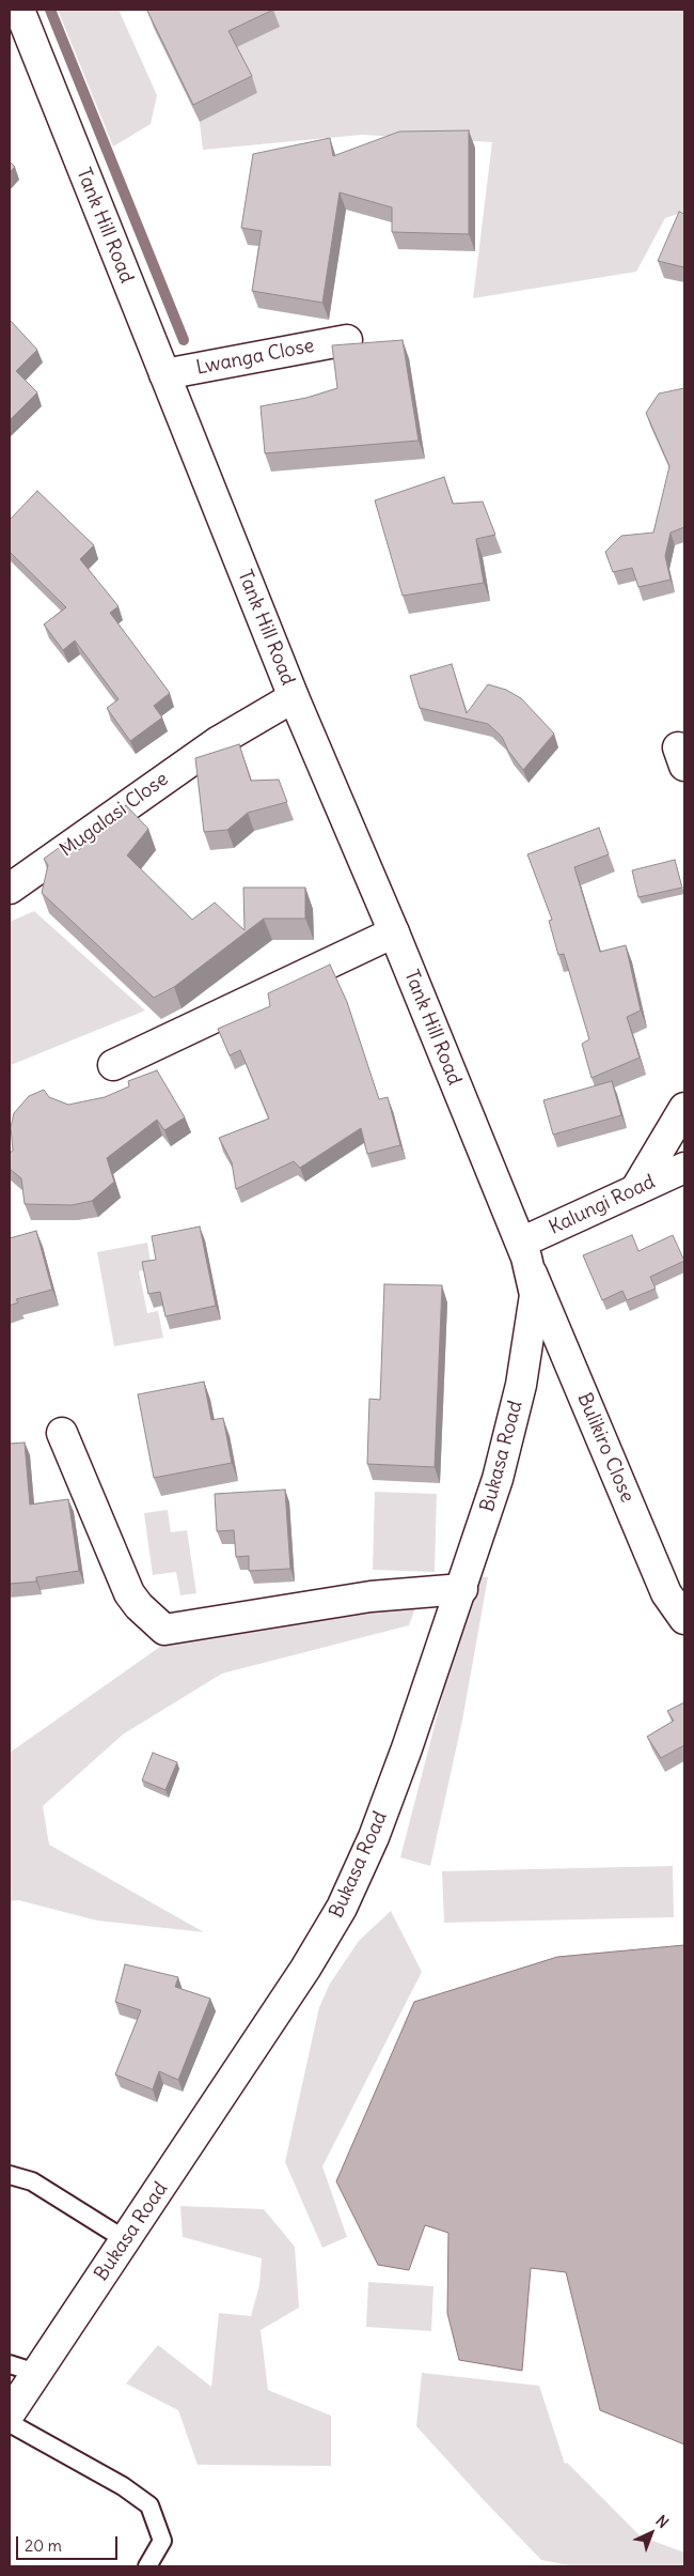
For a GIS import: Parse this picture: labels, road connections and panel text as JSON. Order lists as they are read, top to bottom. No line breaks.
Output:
{"streets":{"street":["Tank Hill Road","Lwanga Close","Mugalasi Close","Kalungi Road","Bulikiro Close","Bukasa Road"]},"crossings":[["Tank Hill Road","Lwanga Close"],["Tank Hill Road","Mugalasi Close"],["Tank Hill Road","Kalungi Road"],["Tank Hill Road","Bukasa Road"],["Kalungi Road","Bukasa Road"],["Bulikiro Close","Bukasa Road"]],"scale_bar":"20 m","north":"top right"}
